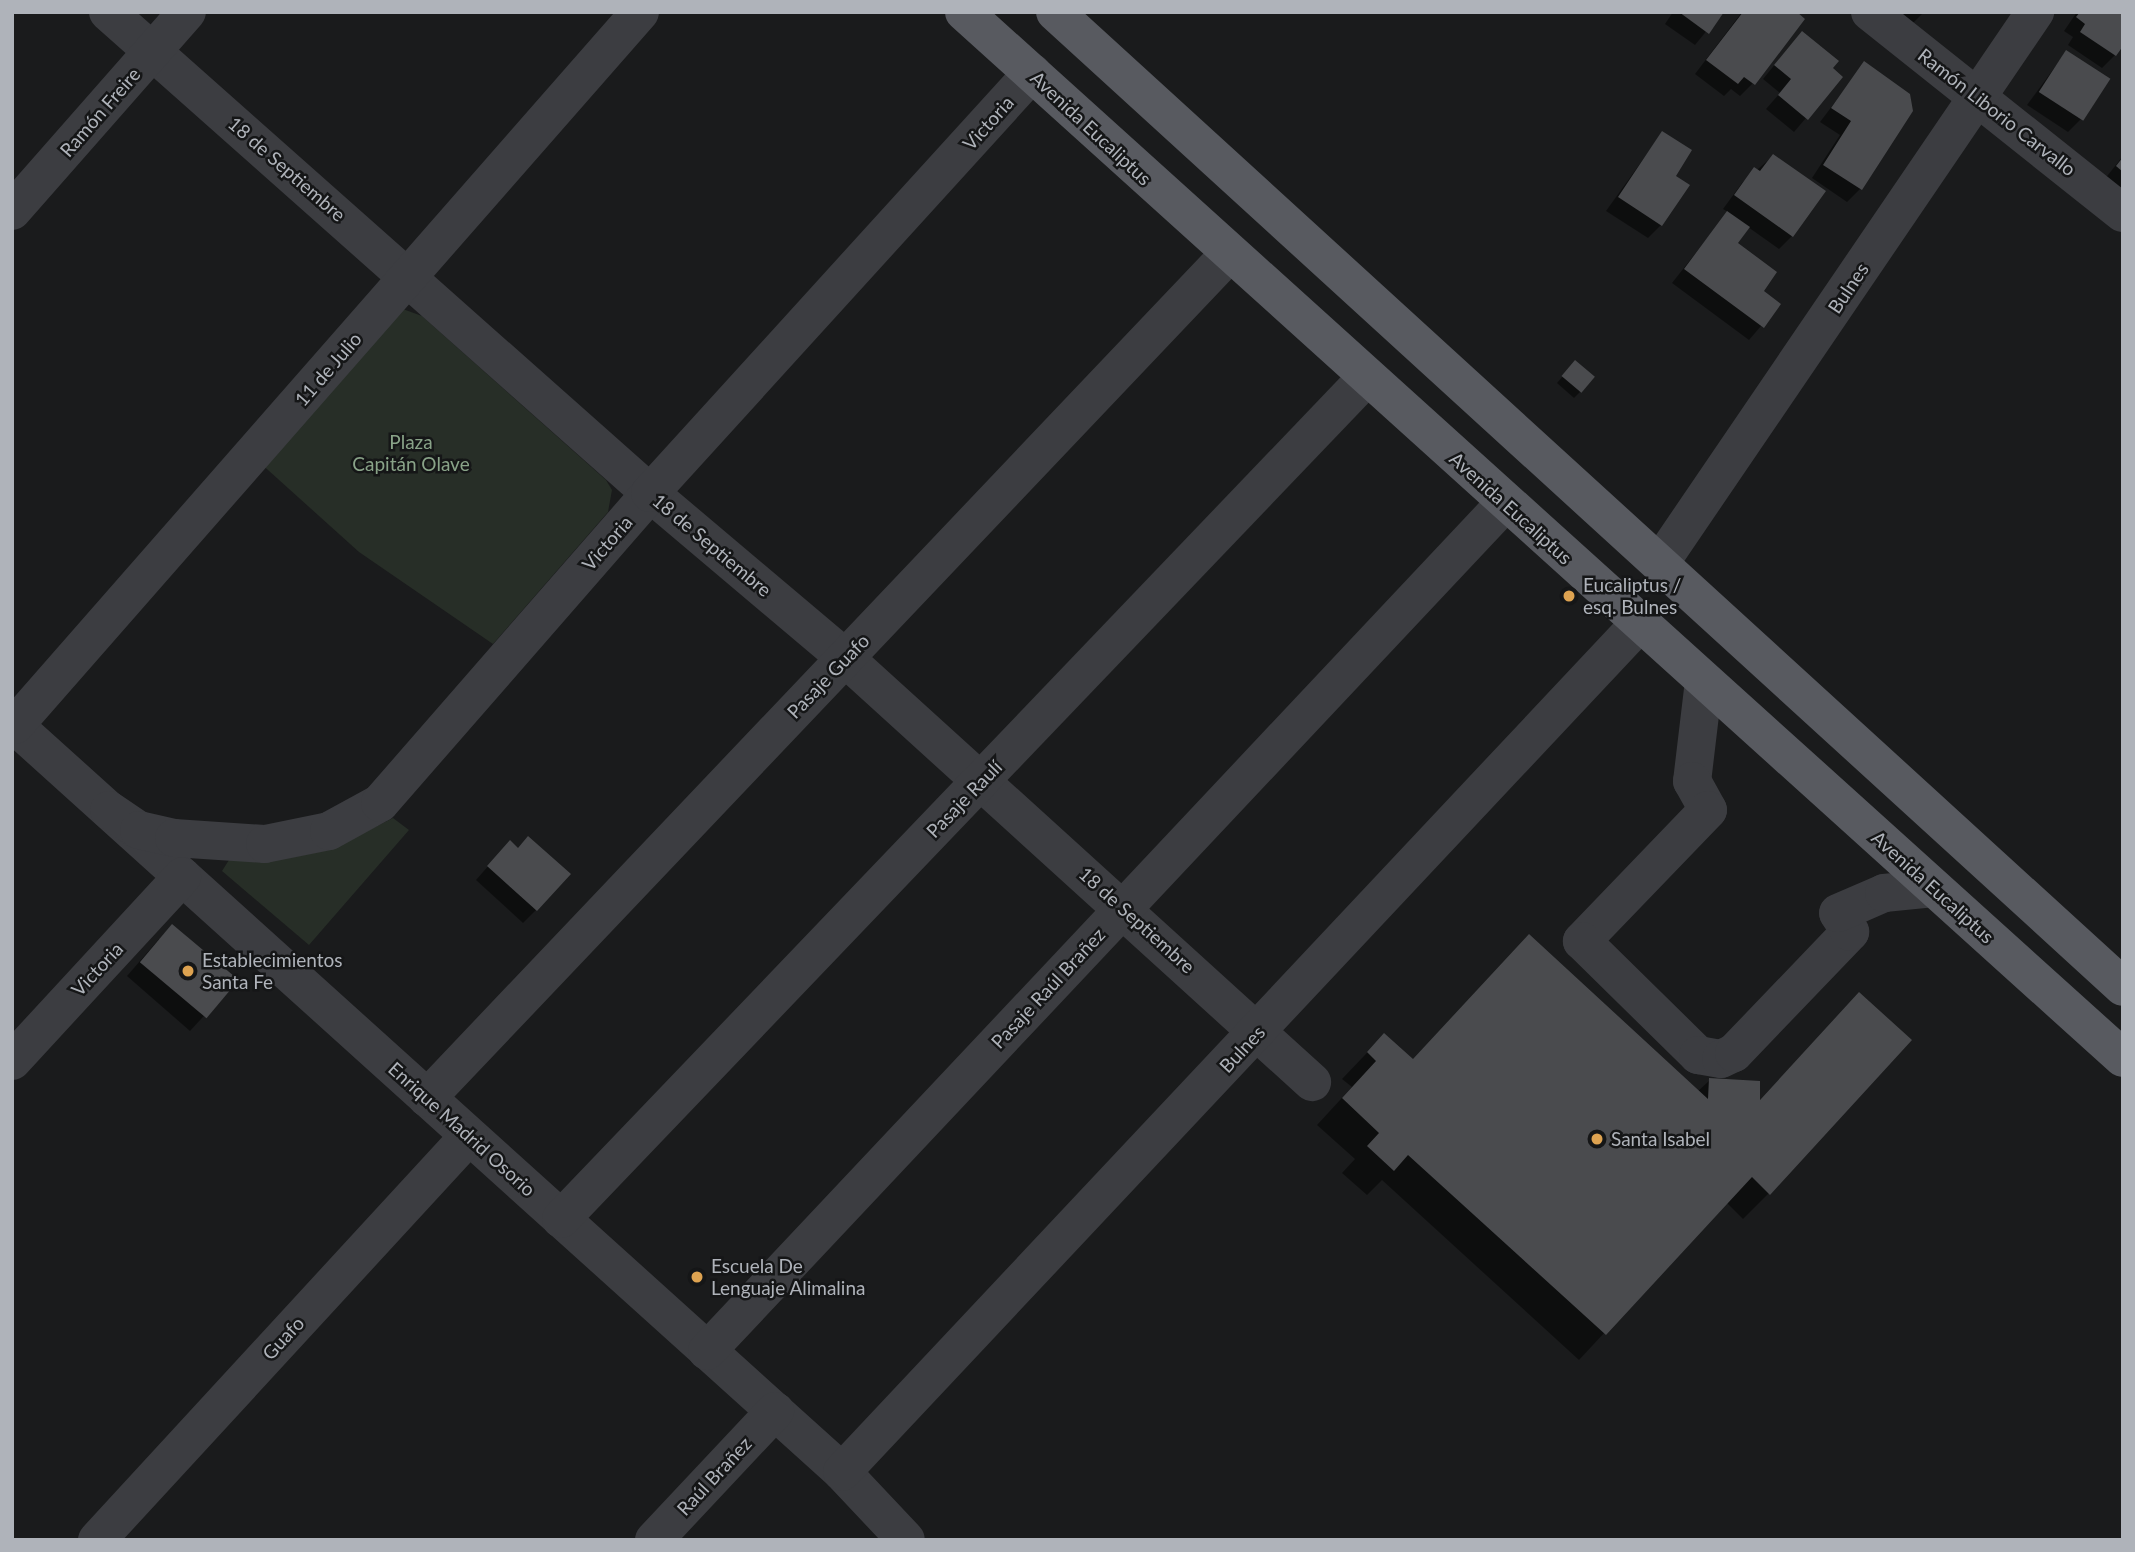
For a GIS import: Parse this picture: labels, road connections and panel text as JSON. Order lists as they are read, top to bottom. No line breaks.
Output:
{"streets":{"main road":["Avenida Eucaliptus"],"street":["Ramón Freire","Ramón Liborio Carvallo","Victoria","18 de Septiembre","Bulnes","11 de Julio","Pasaje Guafo","Pasaje Raulí","Pasaje Raúl Brañez","Enrique Madrid Osorio","Guafo","Raúl Brañez"]},"crossings":[["Ramón Freire","18 de Septiembre"],["Ramón Liborio Carvallo","Bulnes"],["Victoria","Avenida Eucaliptus"],["Victoria","18 de Septiembre"],["Victoria","Enrique Madrid Osorio"],["Avenida Eucaliptus","Bulnes"],["Avenida Eucaliptus","Pasaje Guafo"],["Avenida Eucaliptus","Pasaje Raulí"],["Avenida Eucaliptus","Pasaje Raúl Brañez"],["18 de Septiembre","Bulnes"],["18 de Septiembre","11 de Julio"],["18 de Septiembre","Pasaje Guafo"],["18 de Septiembre","Pasaje Raulí"],["18 de Septiembre","Pasaje Raúl Brañez"],["Bulnes","Enrique Madrid Osorio"],["11 de Julio","Enrique Madrid Osorio"],["Pasaje Guafo","Enrique Madrid Osorio"],["Pasaje Raulí","Enrique Madrid Osorio"],["Pasaje Raúl Brañez","Enrique Madrid Osorio"],["Enrique Madrid Osorio","Guafo"],["Enrique Madrid Osorio","Raúl Brañez"]],"parks":["Plaza Capitán Olave"],"places":["Eucaliptus / esq. Bulnes","Establecimientos Santa Fe","Santa Isabel","Escuela De Lenguaje Alimalina"]}
